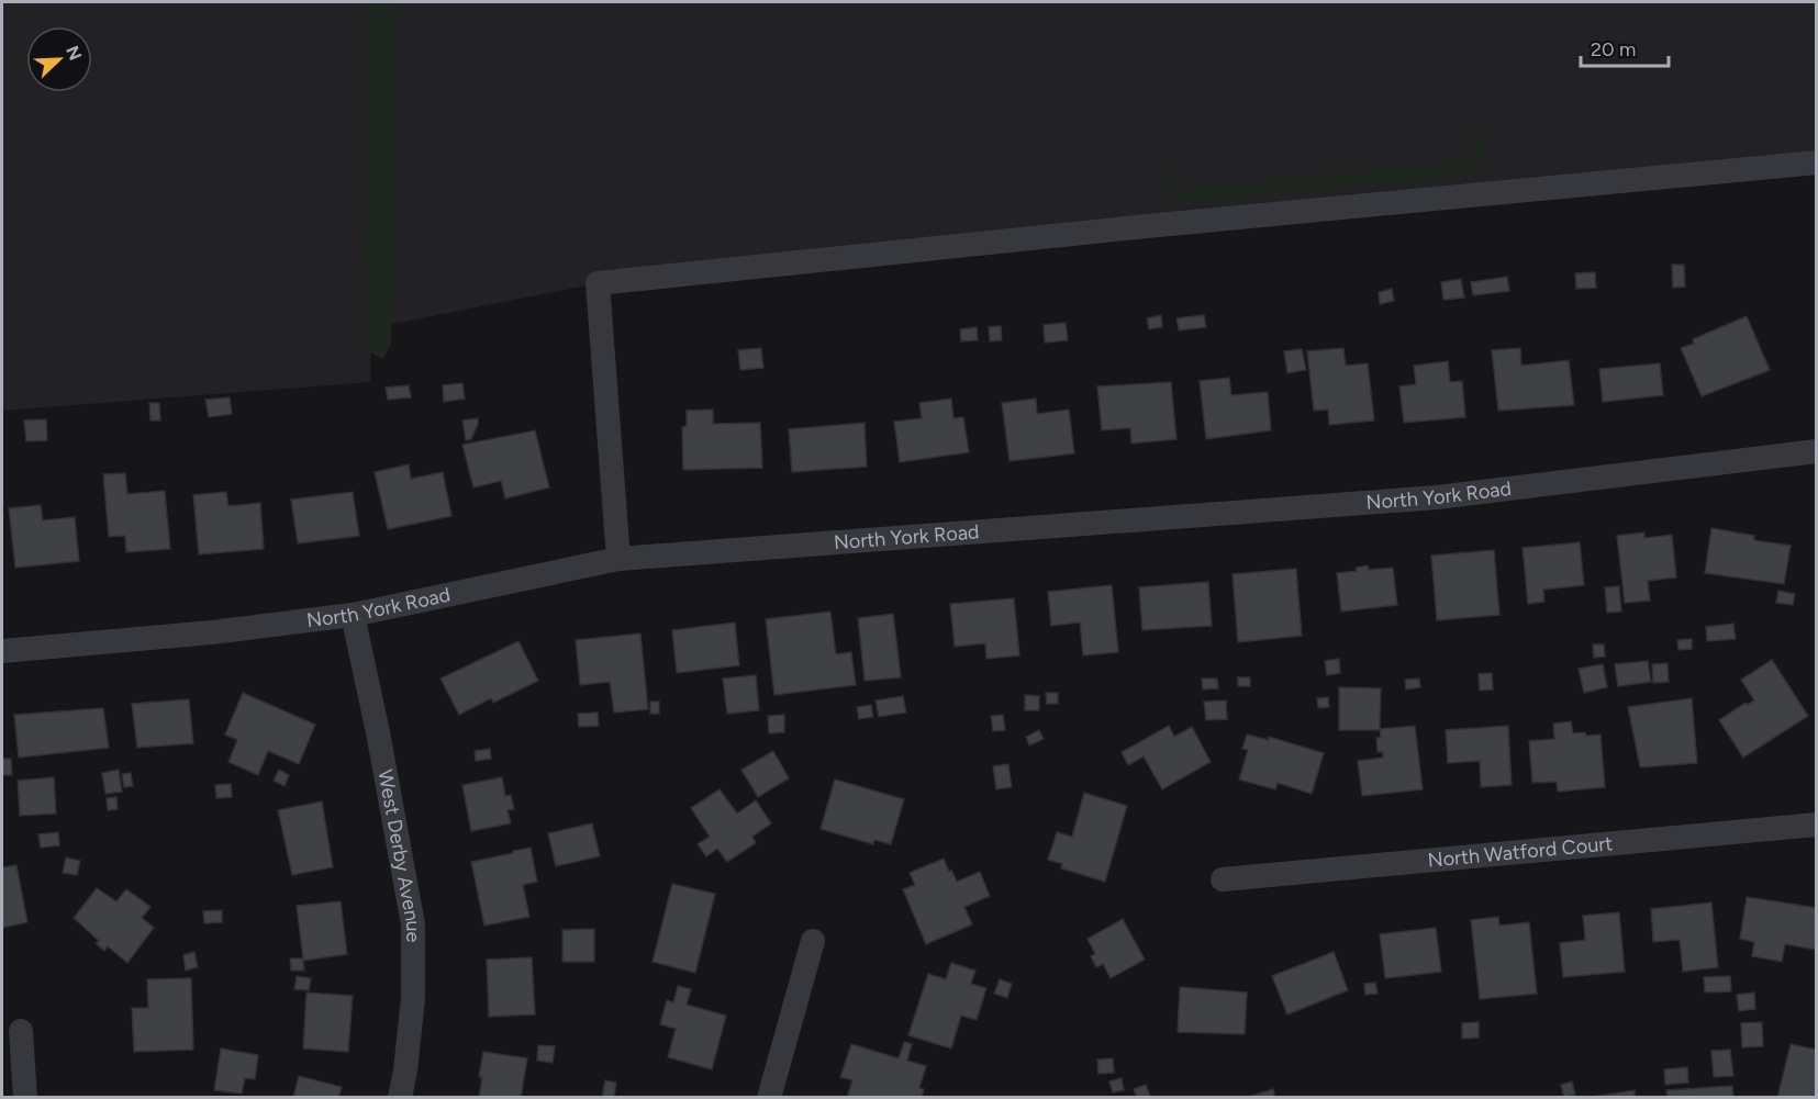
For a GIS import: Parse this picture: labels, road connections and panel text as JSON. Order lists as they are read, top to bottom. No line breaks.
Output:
{"streets":{"street":["North York Road","North Watford Court","West Derby Avenue"]},"crossings":[["North York Road","West Derby Avenue"]],"scale_bar":"20 m","north":"top right"}
